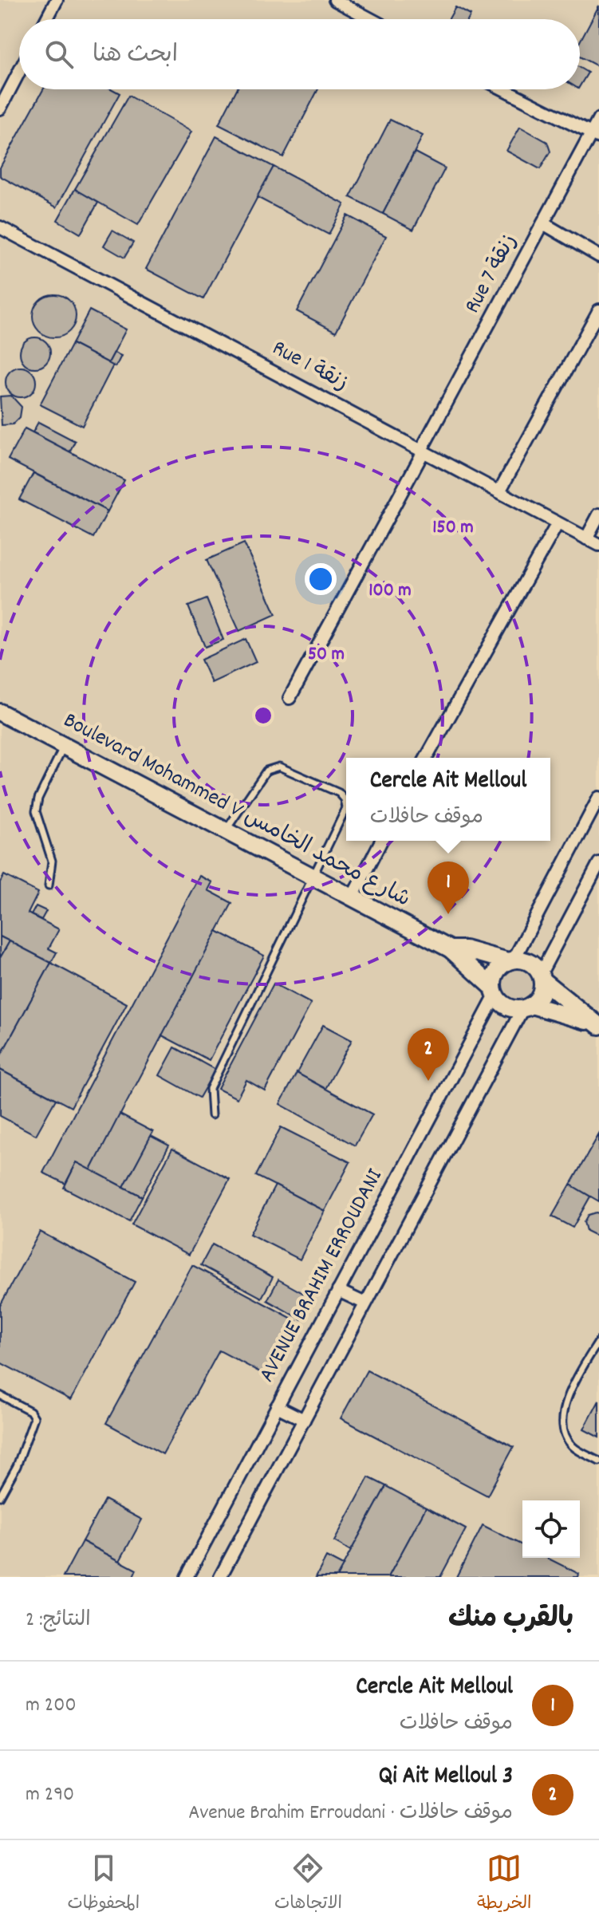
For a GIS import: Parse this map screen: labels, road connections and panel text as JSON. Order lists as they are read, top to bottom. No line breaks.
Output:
{"streets":{"main road":["Boulevard Mohammed V شارع محمد الخامس"],"street":["Rue 7 زنقة","Rue 1 زنقة","AVENUE BRAHIM ERROUDANI"]},"crossings":[["Rue 7 زنقة","Rue 1 زنقة"],["Boulevard Mohammed V شارع محمد الخامس","AVENUE BRAHIM ERROUDANI"]],"page":{"search":"ابحث هنا","popup":["Cercle Ait Melloul","موقف حافلات"],"pins":["1","2"],"heading":["بالقرب منك","النتائج: 2"],"list":[{"mark":"1","name":"Cercle Ait Melloul","note":"موقف حافلات","value":"200 m"},{"mark":"2","name":"Qi Ait Melloul 3","note":"موقف حافلات · Avenue Brahim Erroudani","value":"290 m"}],"nav":["الخريطة","الاتجاهات","المحفوظات"]},"rings":["150 m","100 m","50 m"]}
